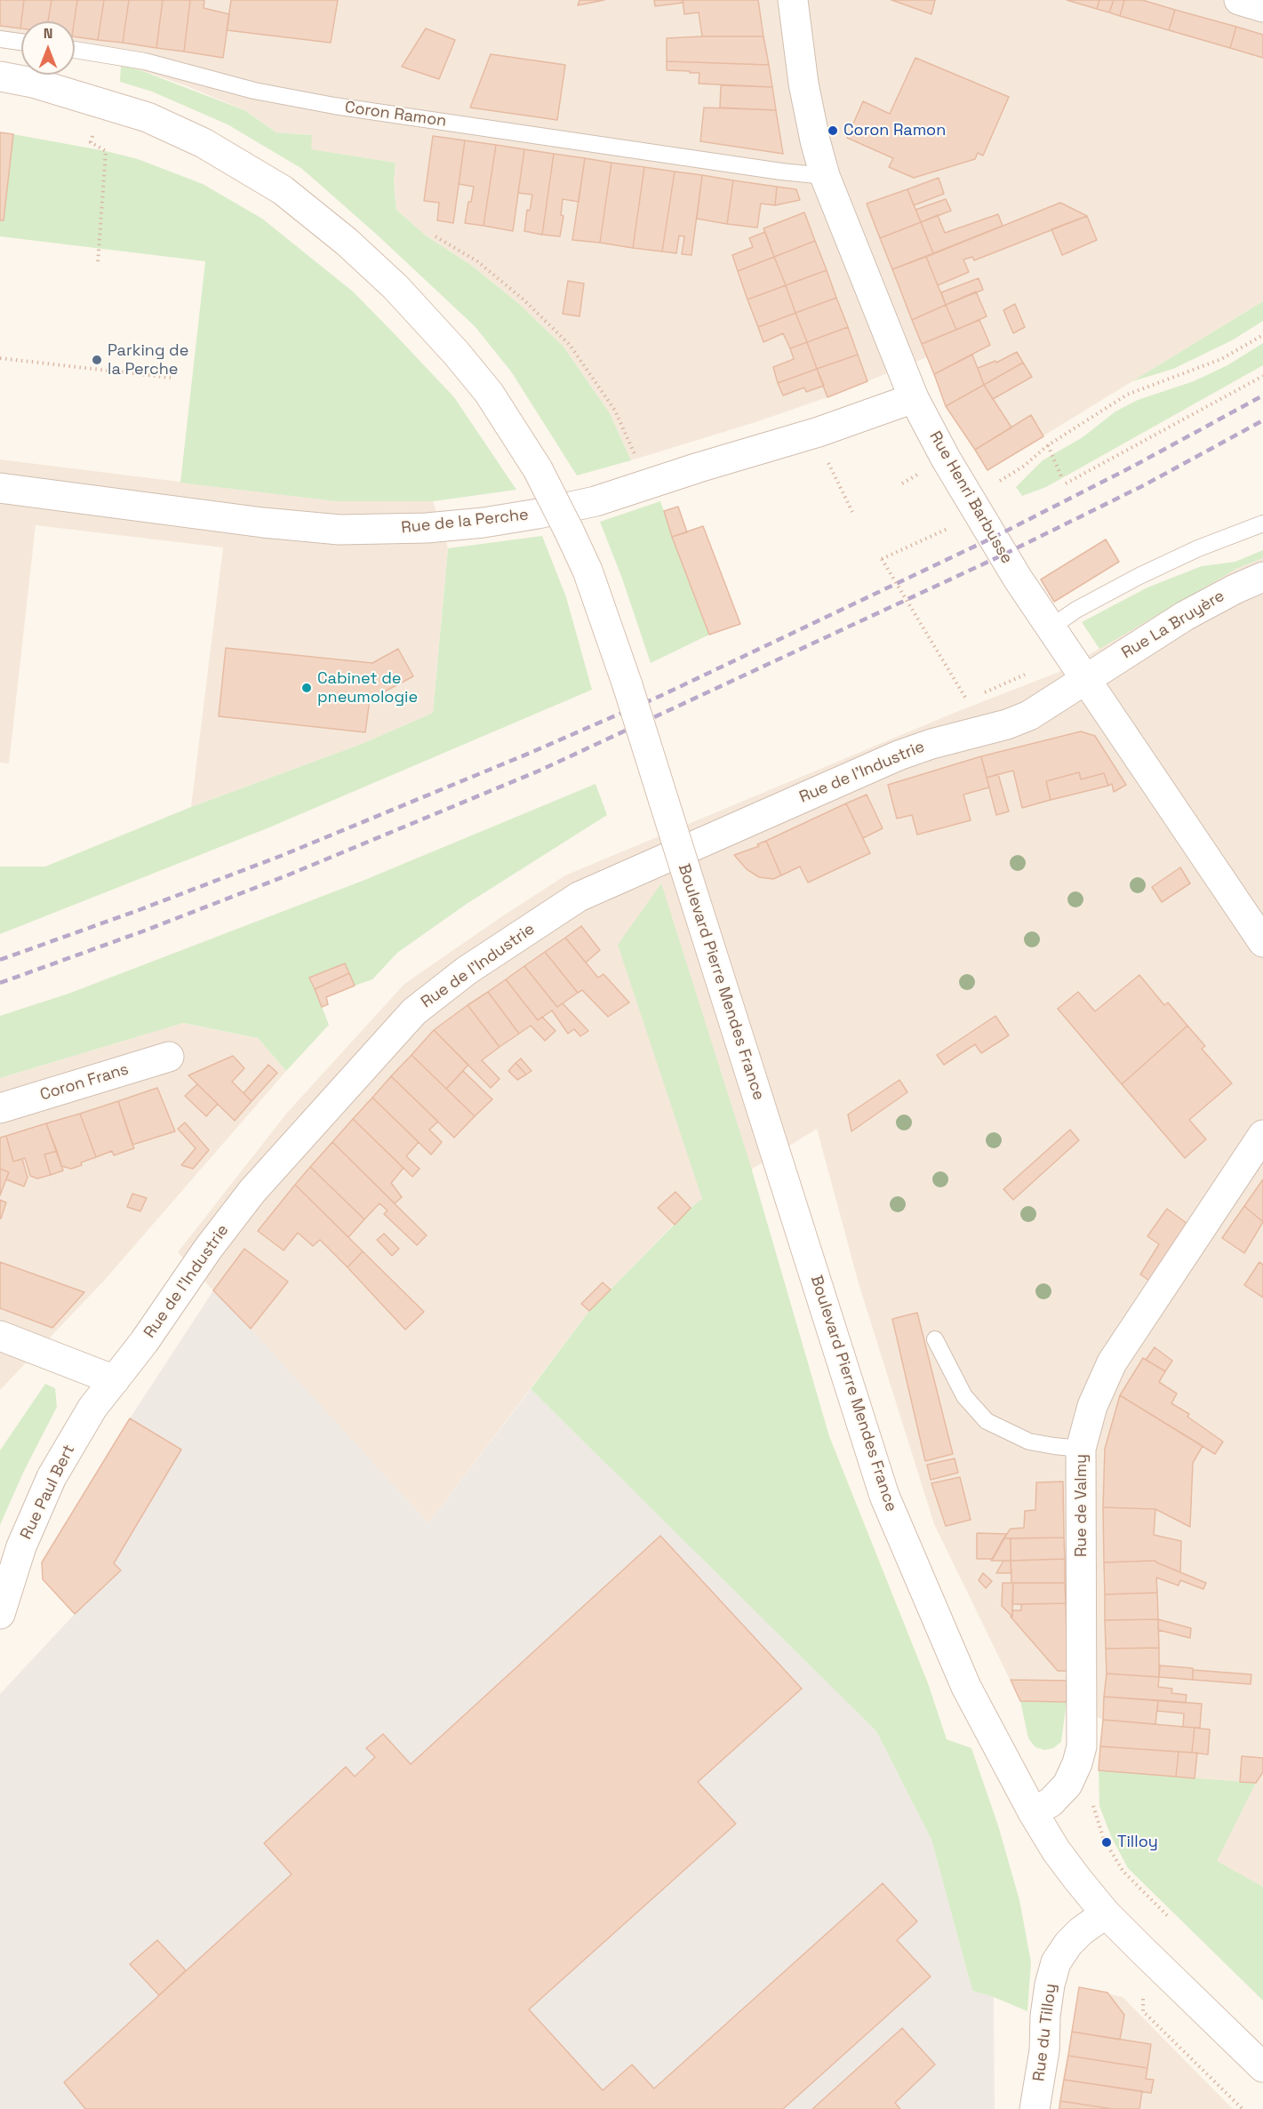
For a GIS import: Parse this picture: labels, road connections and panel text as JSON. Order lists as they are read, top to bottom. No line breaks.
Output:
{"streets":{"street":["Rue Henri Barbusse","Rue de la Perche","Rue La Bruyère","Rue de l'Industrie","Boulevard Pierre Mendes France","Coron Frans","Rue Paul Bert","Rue de Valmy","Rue du Tilloy"],"lane":["Coron Ramon"]},"crossings":[["Coron Ramon","Rue Henri Barbusse"],["Rue Henri Barbusse","Rue de la Perche"],["Rue Henri Barbusse","Rue La Bruyère"],["Rue Henri Barbusse","Rue de l'Industrie"],["Rue La Bruyère","Rue de l'Industrie"],["Rue de l'Industrie","Rue Paul Bert"],["Boulevard Pierre Mendes France","Rue de Valmy"],["Boulevard Pierre Mendes France","Rue du Tilloy"]],"places":["Coron Ramon","Parking de la Perche","Cabinet de pneumologie","Tilloy"],"north":"top"}
